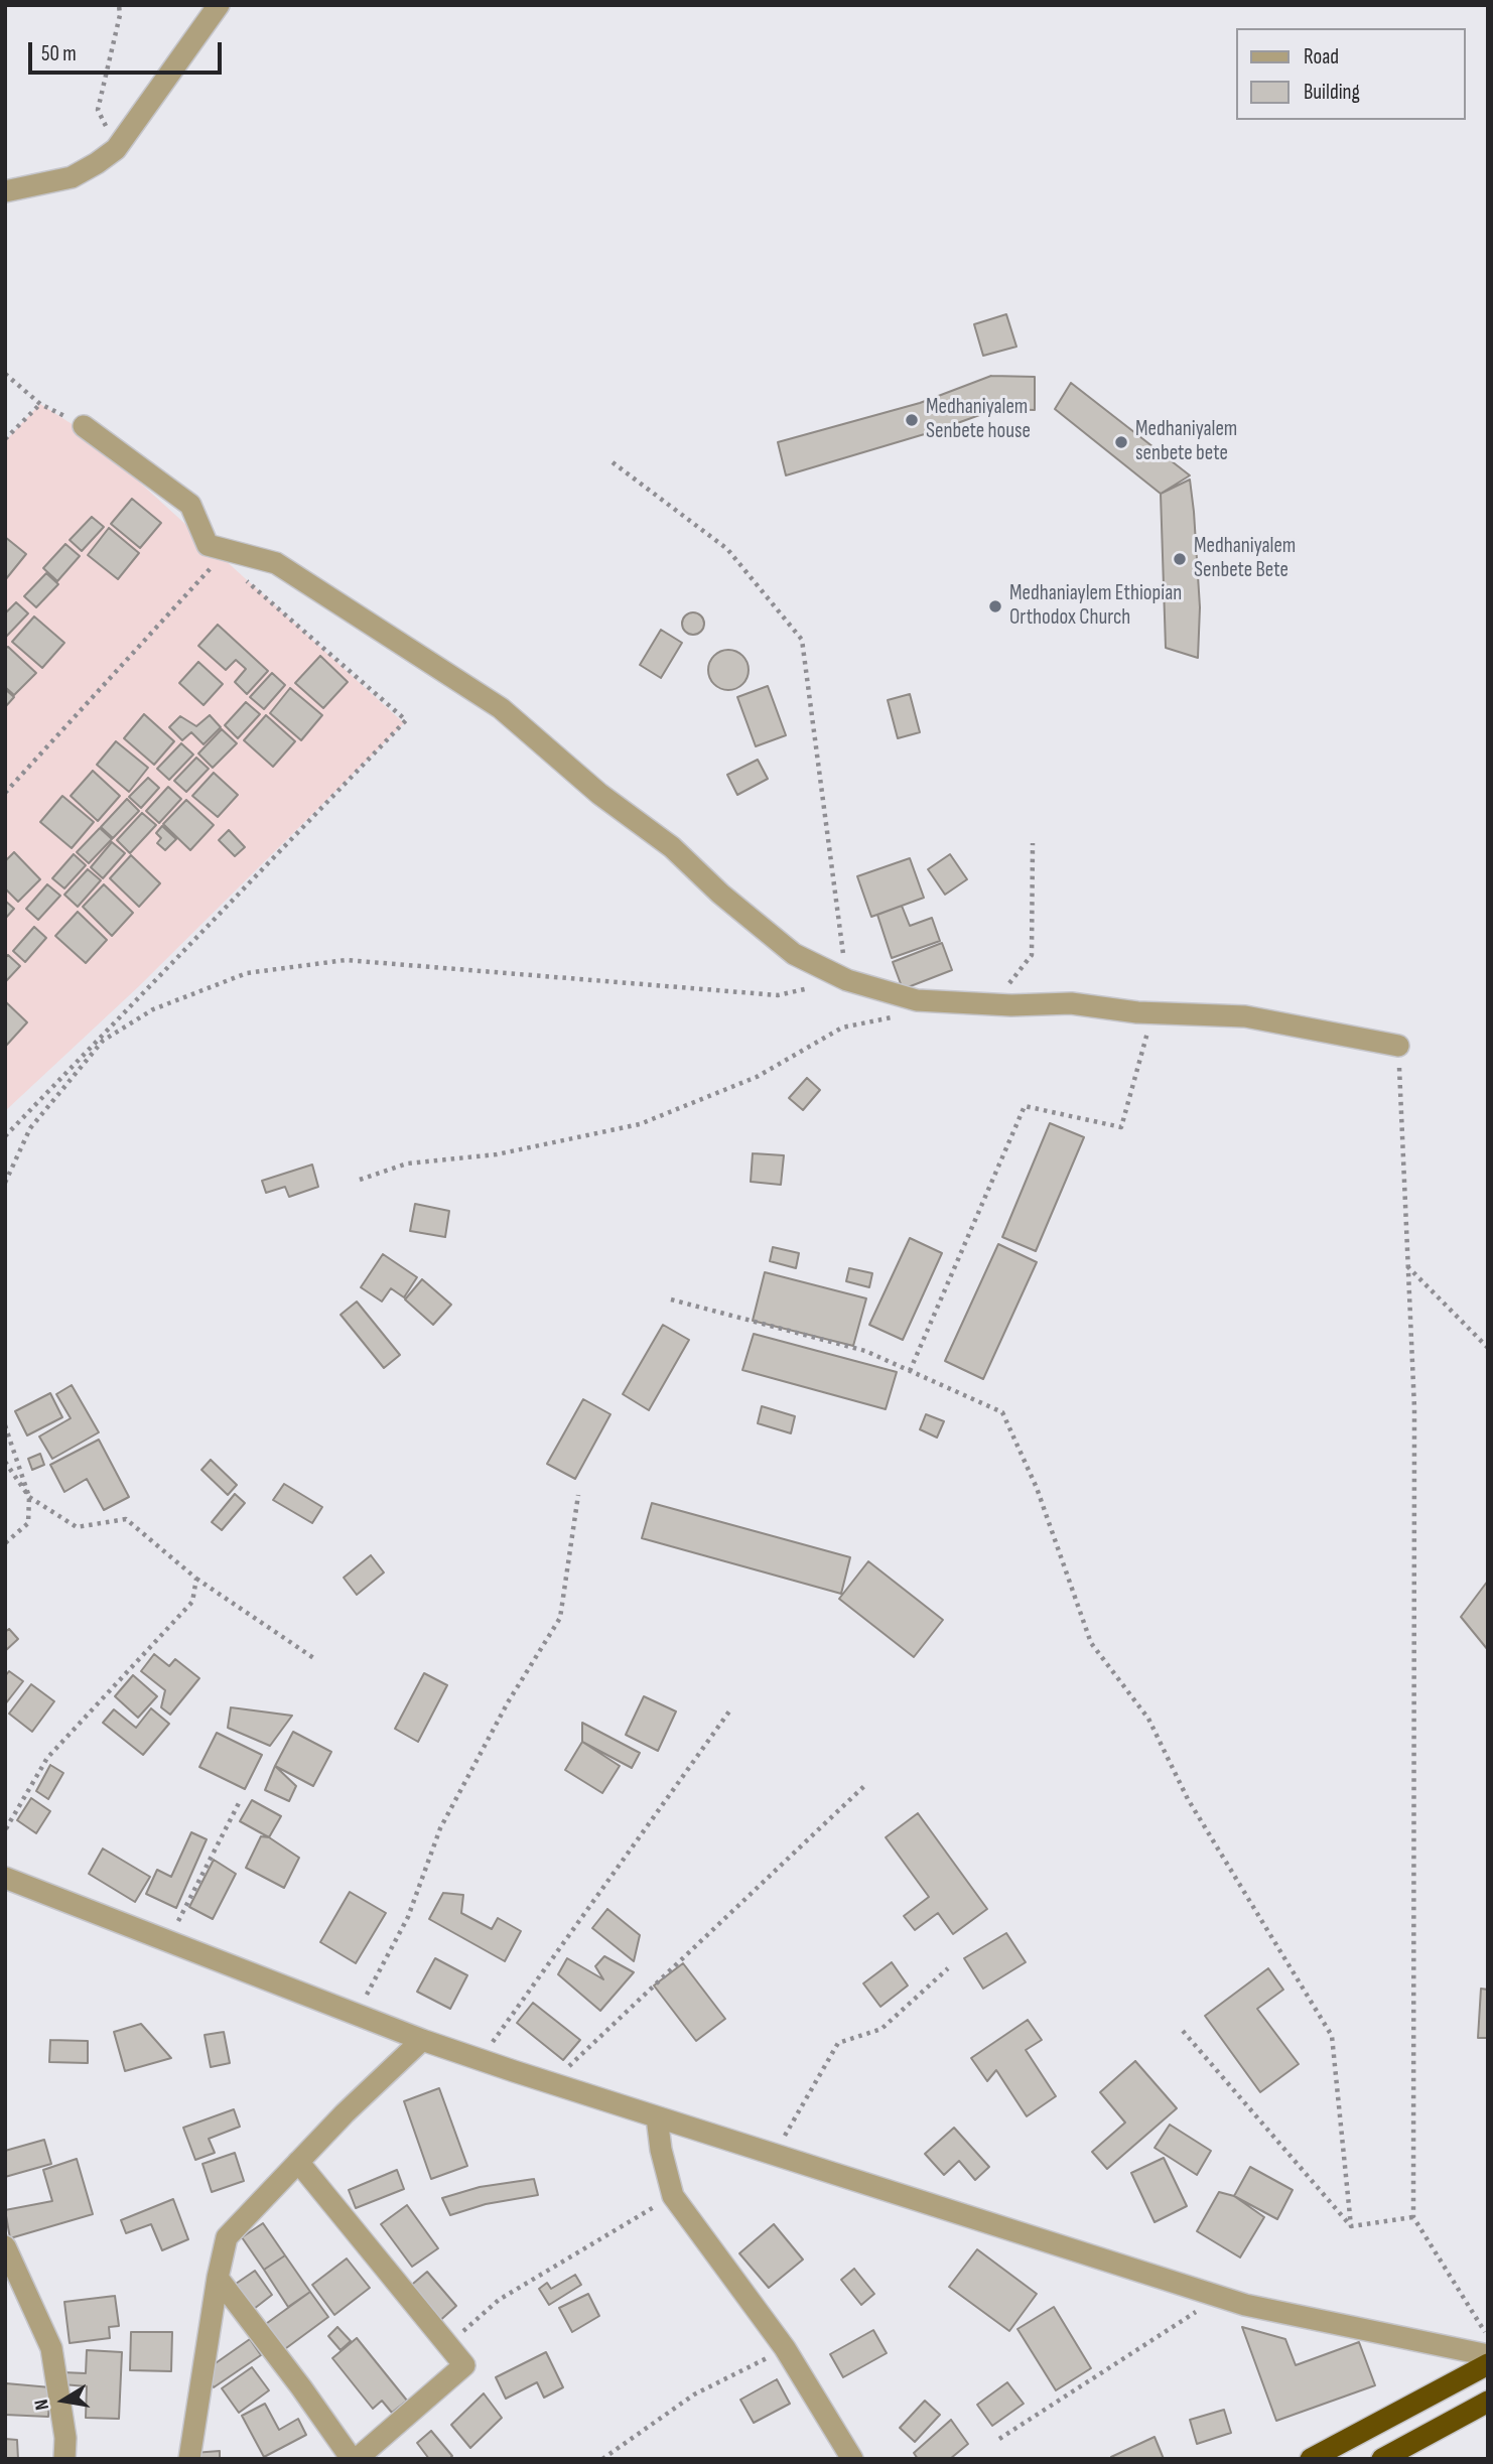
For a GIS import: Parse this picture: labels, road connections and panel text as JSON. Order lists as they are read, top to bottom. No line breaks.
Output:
{"places":["Medhaniyalem Senbete house","Medhaniyalem senbete bete","Medhaniyalem Senbete Bete","Medhaniaylem Ethiopian Orthodox Church"],"legend":["Road","Building"],"scale_bar":"50 m","north":"left"}
